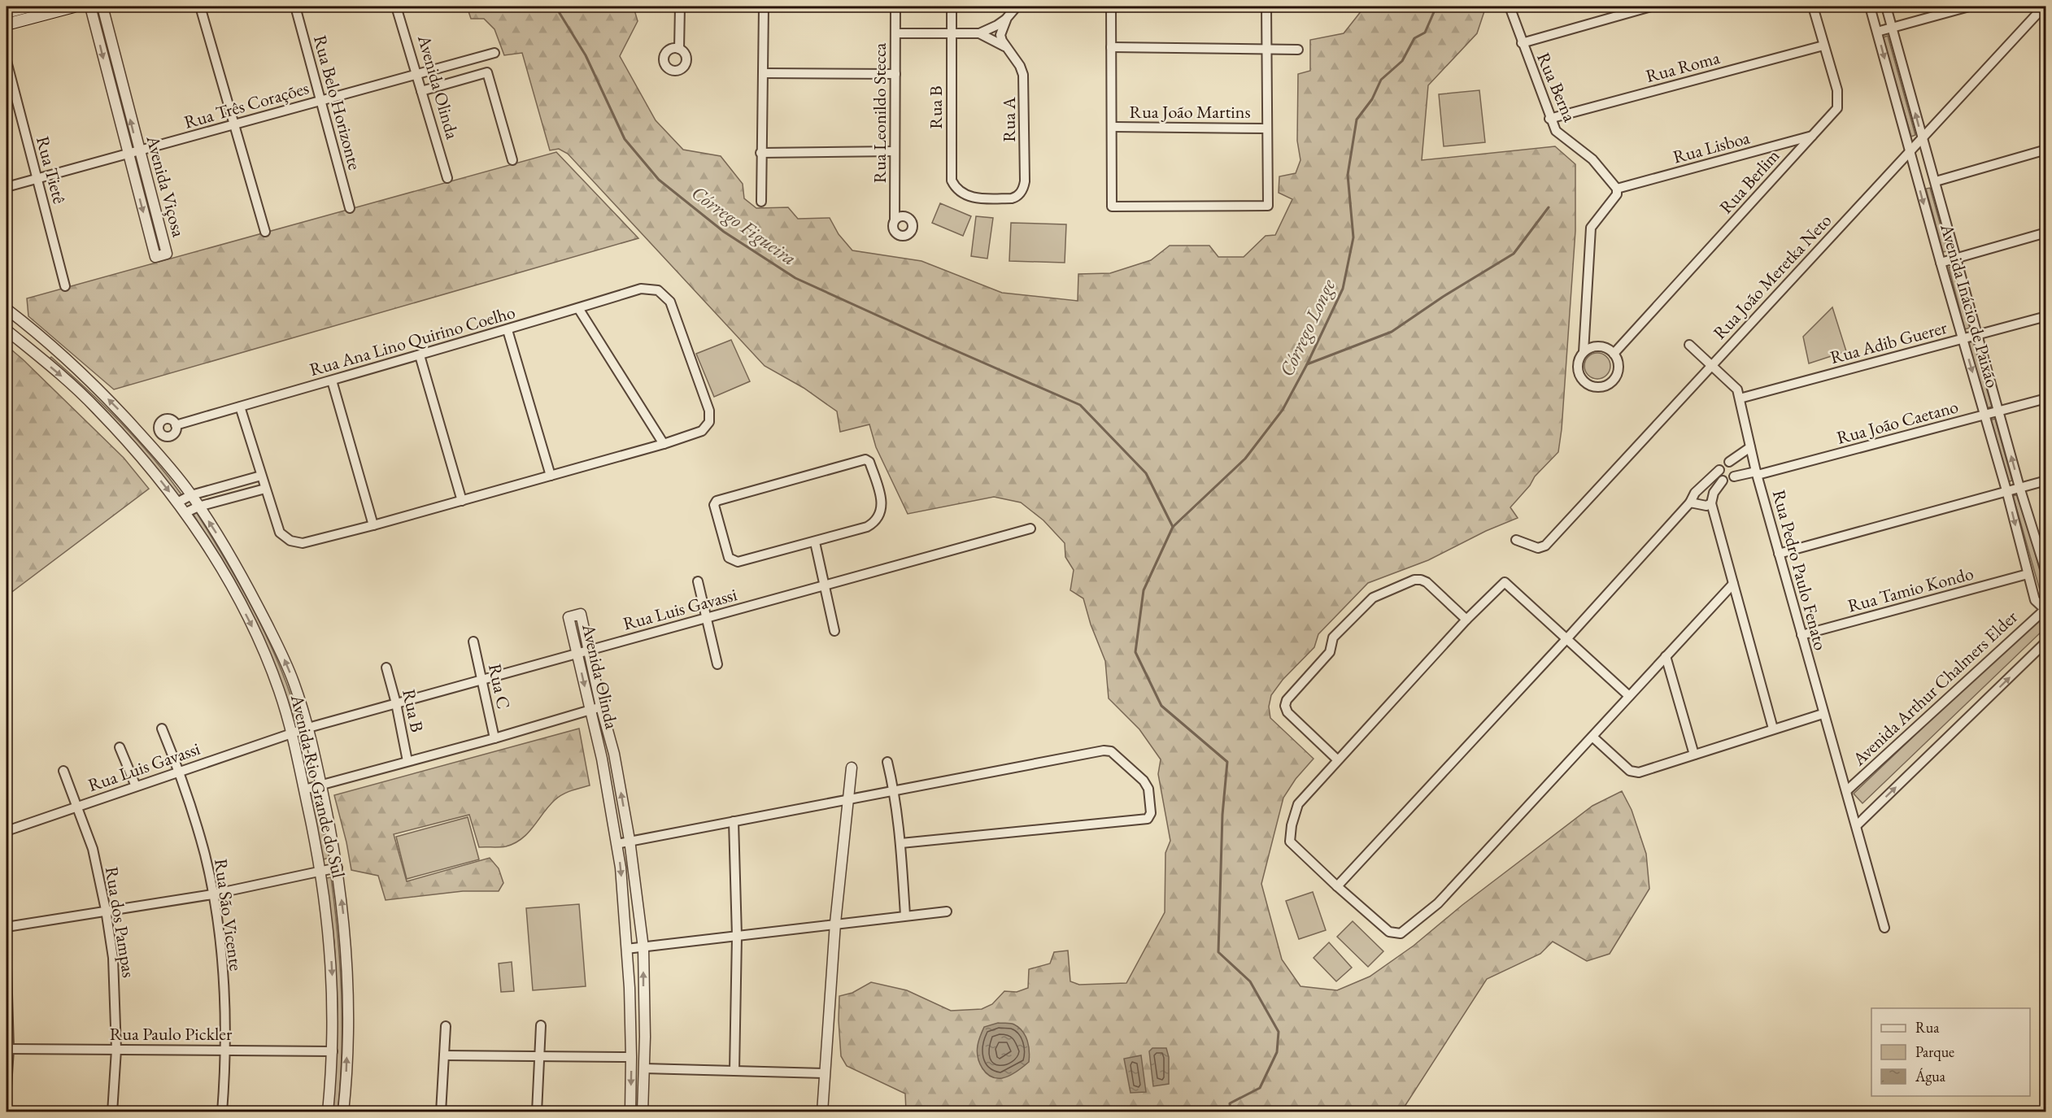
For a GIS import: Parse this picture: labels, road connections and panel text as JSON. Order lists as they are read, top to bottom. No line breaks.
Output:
{"streets":{"street":["Rua Roma","Avenida Olinda","Rua Berna","Rua Belo Horizonte","Rua Três Corações","Rua B","Rua João Martins","Rua Leonildo Stecca","Rua A","Rua Lisboa","Rua Tietê","Rua Berlim","Avenida Viçosa","Rua João Meretka Neto","Avenida Inácio de Paixão","Rua Ana Lino Quirino Coelho","Rua Adib Guerer","Rua João Caetano","Rua Pedro Paulo Fenato","Rua Tamio Kondo","Rua Luis Gavassi","Rua C","Avenida Arthur Chalmers Elder","Avenida Rio Grande do Sul","Rua São Vicente","Rua dos Pampas","Rua Paulo Pickler"]},"crossings":[["Rua Roma","Rua Berna"],["Rua Roma","Rua Berlim"],["Avenida Olinda","Rua Três Corações"],["Avenida Olinda","Rua Luis Gavassi"],["Rua Berna","Rua Lisboa"],["Rua Belo Horizonte","Rua Três Corações"],["Rua Três Corações","Rua Tietê"],["Rua Três Corações","Avenida Viçosa"],["Rua B","Rua A"],["Rua B","Rua Luis Gavassi"],["Rua Lisboa","Rua Berlim"],["Rua João Meretka Neto","Avenida Inácio de Paixão"],["Rua João Meretka Neto","Rua Pedro Paulo Fenato"],["Avenida Inácio de Paixão","Rua Adib Guerer"],["Avenida Inácio de Paixão","Rua João Caetano"],["Avenida Inácio de Paixão","Rua Tamio Kondo"],["Avenida Inácio de Paixão","Avenida Arthur Chalmers Elder"],["Rua Adib Guerer","Rua Pedro Paulo Fenato"],["Rua João Caetano","Rua Pedro Paulo Fenato"],["Rua Pedro Paulo Fenato","Rua Tamio Kondo"],["Rua Pedro Paulo Fenato","Avenida Arthur Chalmers Elder"],["Rua Luis Gavassi","Rua C"],["Rua Luis Gavassi","Avenida Rio Grande do Sul"],["Rua Luis Gavassi","Rua São Vicente"],["Rua Luis Gavassi","Rua dos Pampas"],["Avenida Rio Grande do Sul","Rua Paulo Pickler"],["Rua São Vicente","Rua Paulo Pickler"],["Rua dos Pampas","Rua Paulo Pickler"]],"water":["Córrego Figueira","Córrego Longe"],"legend":["Rua","Parque","Água"]}
